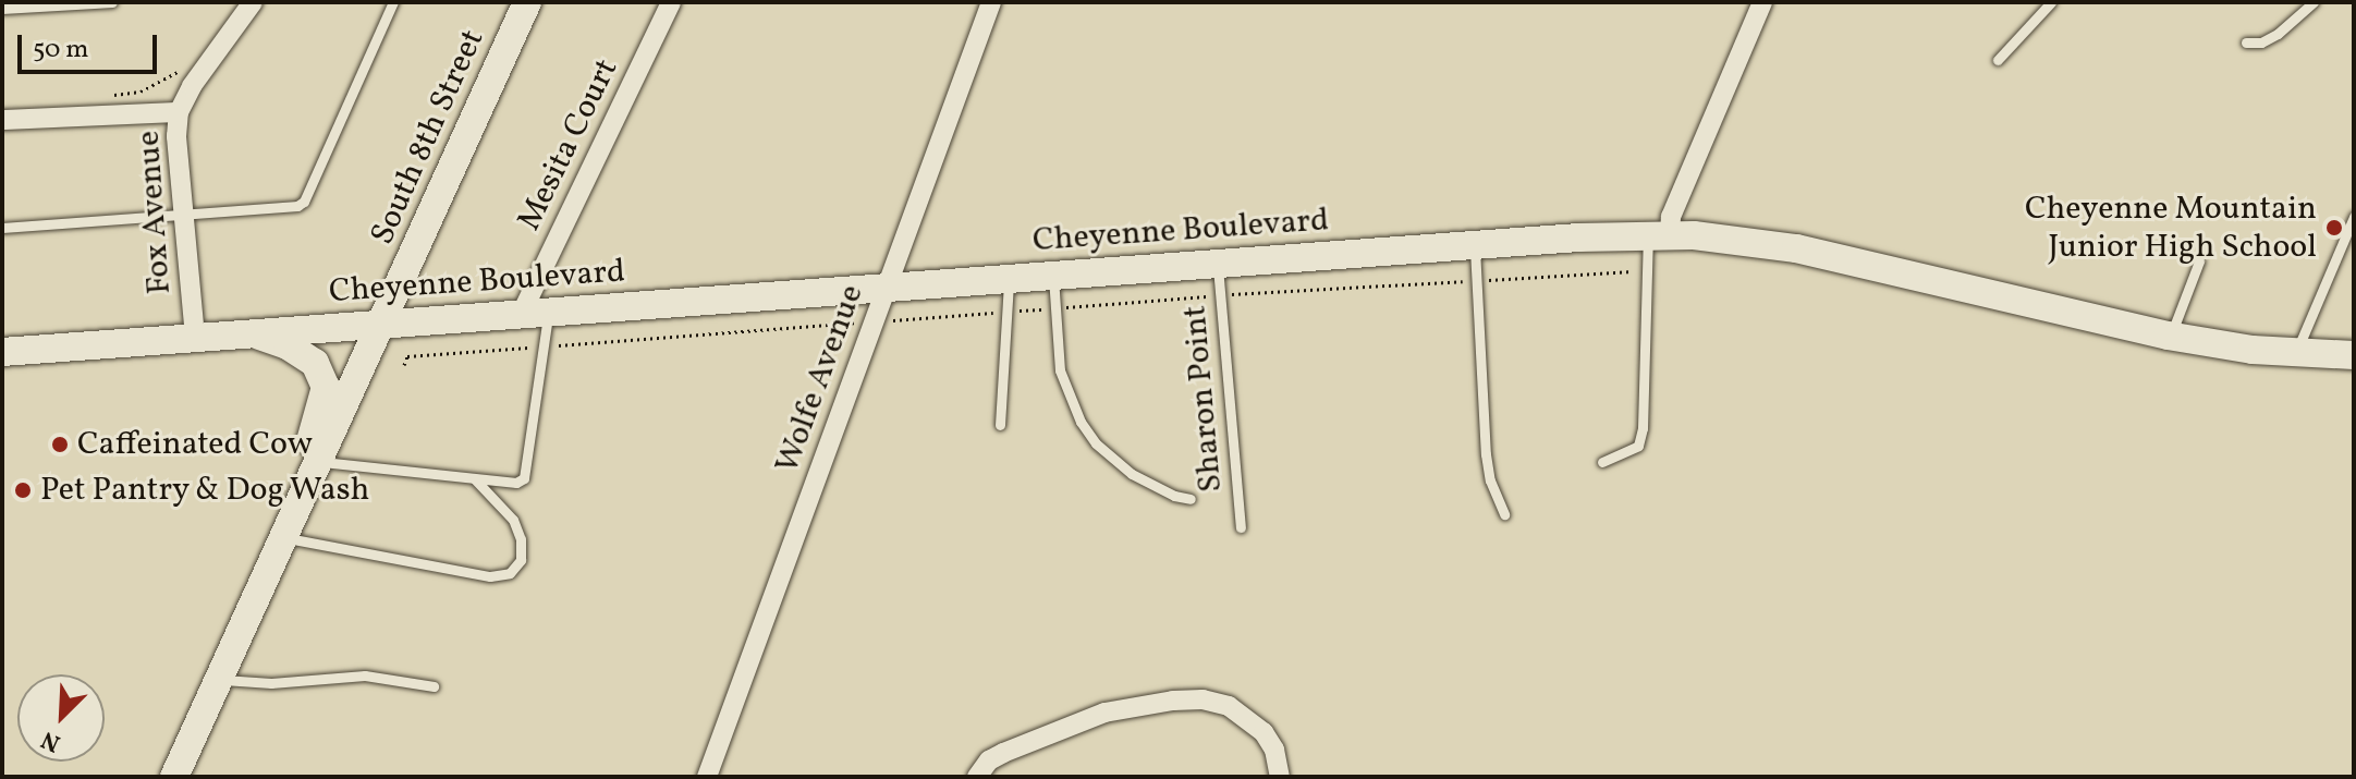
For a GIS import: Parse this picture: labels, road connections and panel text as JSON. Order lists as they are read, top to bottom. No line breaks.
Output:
{"streets":{"main road":["South 8th Street","Cheyenne Boulevard"],"street":["Mesita Court","Fox Avenue","Wolfe Avenue"],"lane":["Sharon Point"]},"crossings":[["South 8th Street","Cheyenne Boulevard"],["Mesita Court","Cheyenne Boulevard"],["Fox Avenue","Cheyenne Boulevard"],["Cheyenne Boulevard","Wolfe Avenue"],["Cheyenne Boulevard","Sharon Point"]],"places":["Cheyenne Mountain Junior High School","Caffeinated Cow","Pet Pantry & Dog Wash"],"scale_bar":"50 m","north":"bottom left"}
